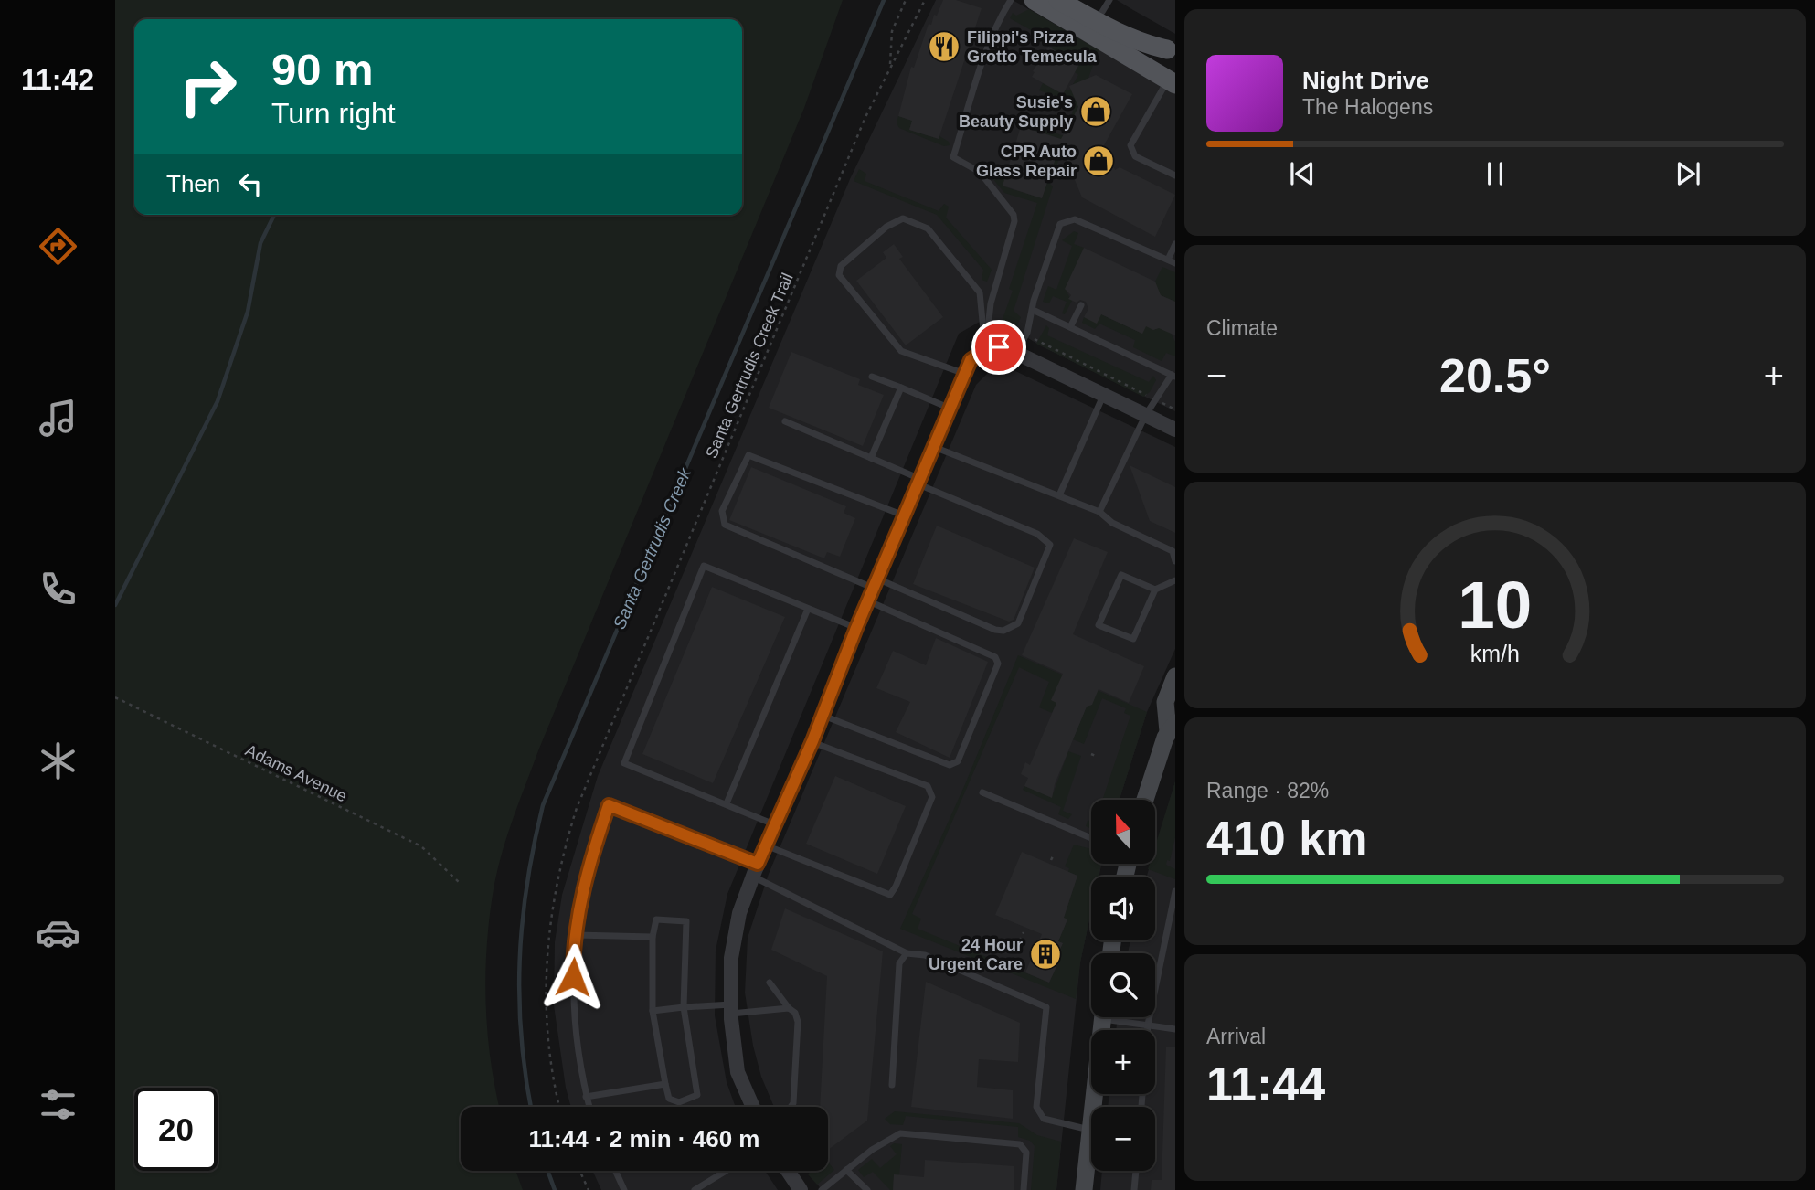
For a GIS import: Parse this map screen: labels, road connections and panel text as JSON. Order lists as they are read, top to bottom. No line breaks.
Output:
{"streets":{"path":["Santa Gertrudis Creek Trail","Adams Avenue"]},"water":["Santa Gertrudis Creek"],"places":{"restaurant":["Filippi's Pizza Grotto Temecula"],"shop":["Susie's Beauty Supply","CPR Auto Glass Repair"],"building":["24 Hour Urgent Care"]},"north":"top","page":{"tabs":"11:42","turn":["90 m","Turn right"],"song":["Night Drive","The Halogens"],"then":"Then","tile":["Climate",["Range · 82%","410 km"],["Arrival","11:44"]],"heat":["−","20.5°","+"],"map_buttons":["+","−"],"limit":"20","trip":"11:44 · 2 min · 460 m","gauge":["10","km/h"]}}
